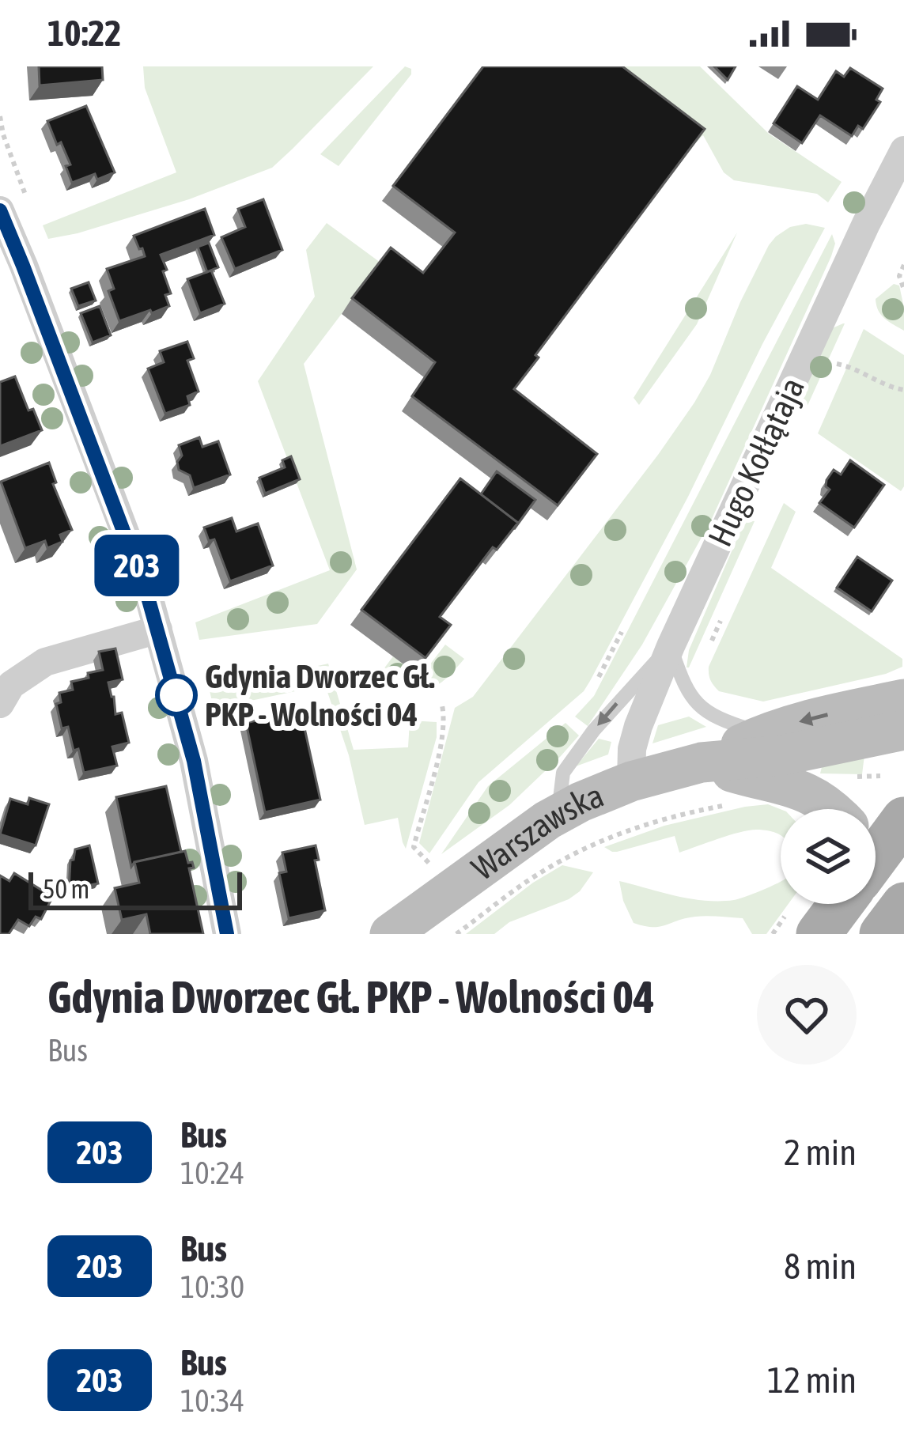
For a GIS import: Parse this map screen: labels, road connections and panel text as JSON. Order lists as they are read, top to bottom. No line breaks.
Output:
{"streets":{"street":["Hugo Kołłątaja","Warszawska"]},"crossings":[["Hugo Kołłątaja","Warszawska"]],"places":["Gdynia Dworzec Gł. PKP - Wolności 04"],"lines":["bus line 203"],"scale_bar":"50 m","page":{"status":"10:22","on_map":"203","scale":"50 m","heading":["Gdynia Dworzec Gł. PKP - Wolności 04","Bus"],"list":[{"mark":"203","name":"Bus","note":"10:24","value":"2 min"},{"mark":"203","name":"Bus","note":"10:30","value":"8 min"},{"mark":"203","name":"Bus","note":"10:34","value":"12 min"}]}}
